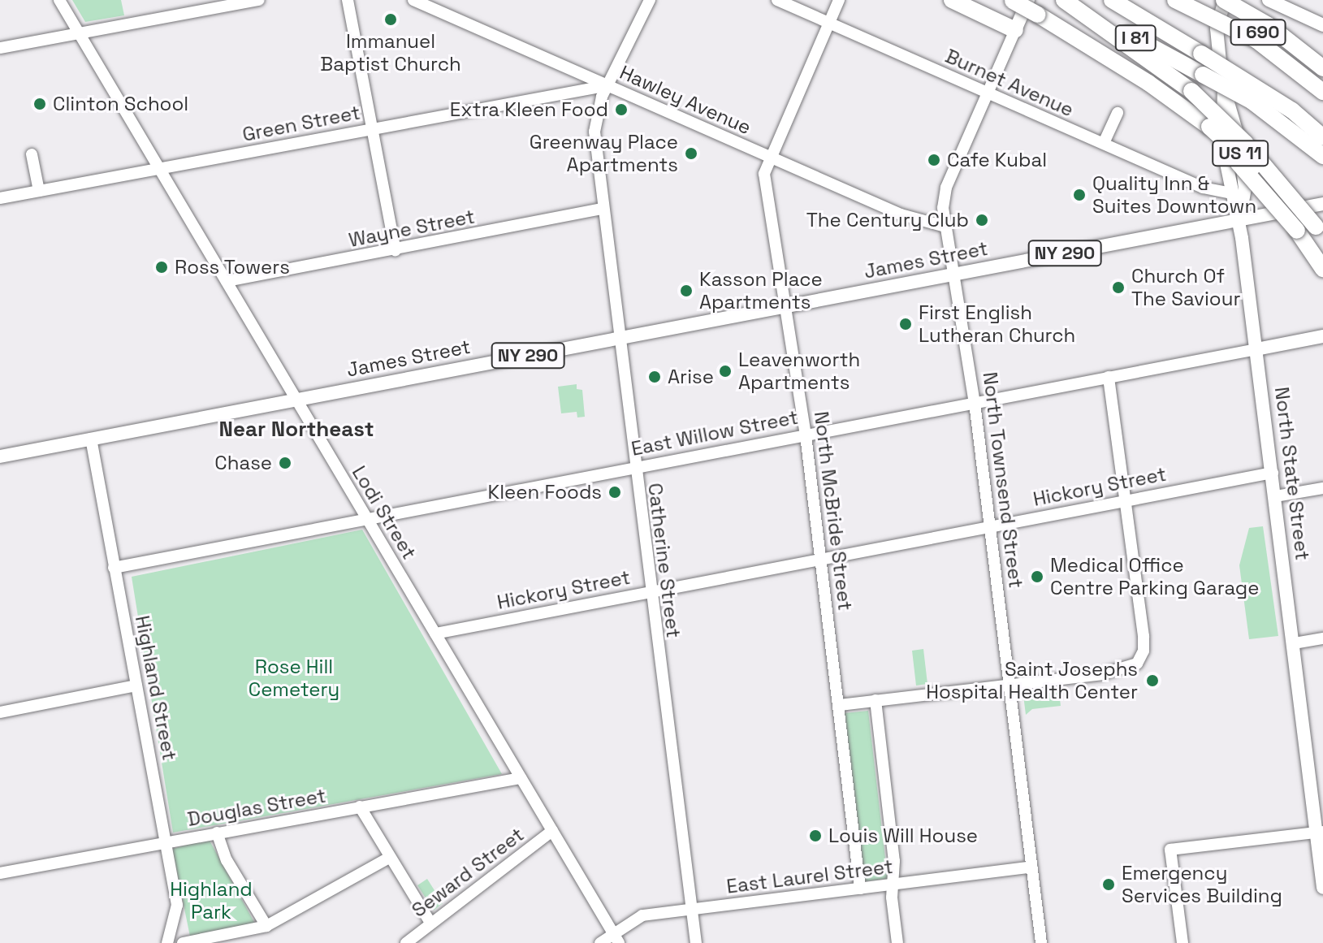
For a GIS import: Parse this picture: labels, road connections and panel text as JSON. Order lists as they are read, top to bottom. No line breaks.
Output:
{"streets":{"highway":["I 690","I 81"],"main road":["US 11","NY 290","James Street","East Willow Street","North State Street","North Townsend Street"],"street":["Burnet Avenue","Hawley Avenue","Green Street","Wayne Street","Hickory Street","North McBride Street","Lodi Street","Catherine Street","Highland Street","Douglas Street","Seward Street","East Laurel Street"]},"crossings":[["Burnet Avenue","North State Street"],["Burnet Avenue","North Townsend Street"],["Burnet Avenue","North McBride Street"],["Hawley Avenue","Green Street"],["Hawley Avenue","North Townsend Street"],["Hawley Avenue","North McBride Street"],["Hawley Avenue","Catherine Street"],["Green Street","Lodi Street"],["Green Street","Catherine Street"],["Wayne Street","Lodi Street"],["Wayne Street","Catherine Street"],["James Street","North State Street"],["James Street","North Townsend Street"],["James Street","North McBride Street"],["James Street","Lodi Street"],["James Street","Catherine Street"],["James Street","Highland Street"],["East Willow Street","North State Street"],["East Willow Street","North Townsend Street"],["East Willow Street","North McBride Street"],["East Willow Street","Lodi Street"],["East Willow Street","Catherine Street"],["East Willow Street","Highland Street"],["North State Street","Hickory Street"],["North Townsend Street","Hickory Street"],["North Townsend Street","East Laurel Street"],["Hickory Street","North McBride Street"],["Hickory Street","Lodi Street"],["Hickory Street","Catherine Street"],["North McBride Street","East Laurel Street"],["Lodi Street","Douglas Street"],["Lodi Street","Seward Street"],["Lodi Street","East Laurel Street"],["Catherine Street","East Laurel Street"],["Highland Street","Douglas Street"]],"districts":["Near Northeast"],"parks":["Rose Hill Cemetery","Highland Park"],"places":["Immanuel Baptist Church","Clinton School","Extra Kleen Food","Greenway Place Apartments","Cafe Kubal","Quality Inn & Suites Downtown","The Century Club","Ross Towers","Church Of The Saviour","Kasson Place Apartments","First English Lutheran Church","Leavenworth Apartments","Arise","Chase","Kleen Foods","Medical Office Centre Parking Garage","Saint Josephs Hospital Health Center","Louis Will House","Emergency Services Building"]}
